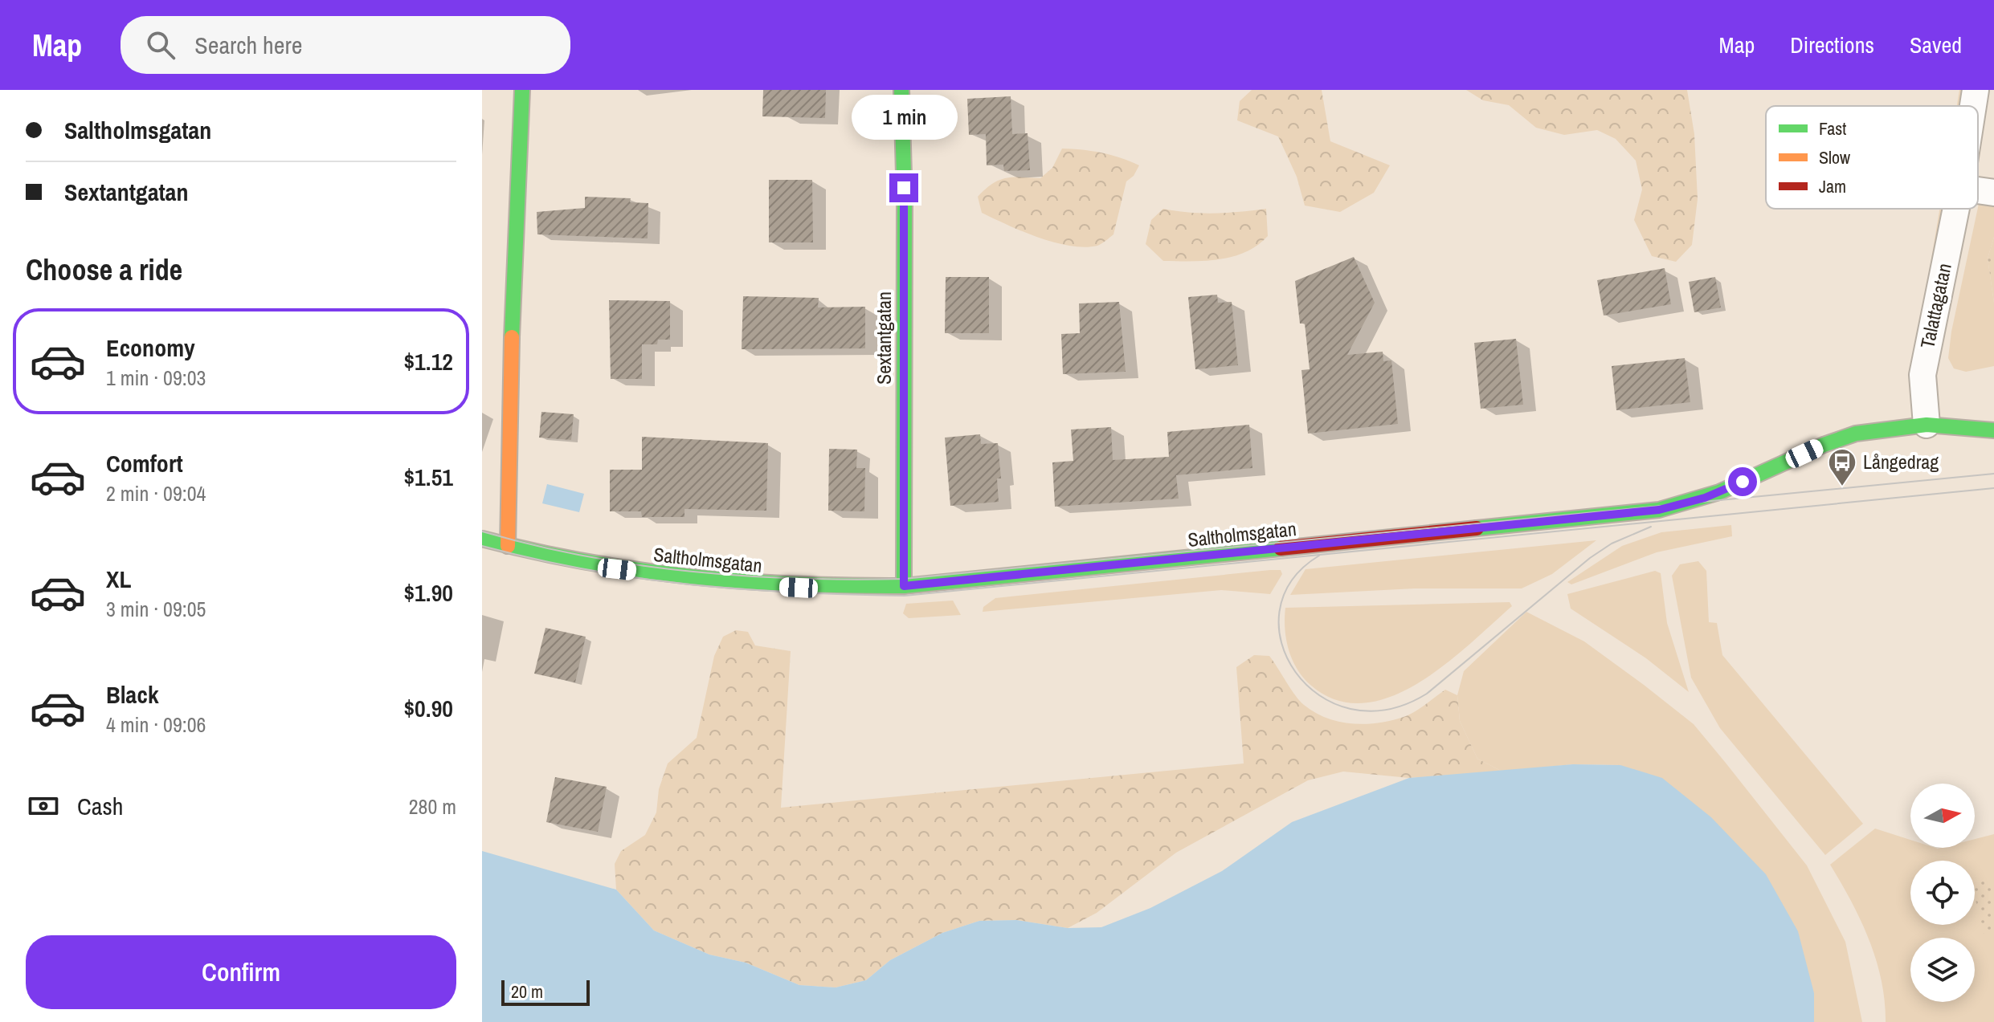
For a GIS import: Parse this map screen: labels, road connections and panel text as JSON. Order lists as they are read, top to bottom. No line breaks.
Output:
{"streets":{"street":["Talattagatan","Sextantgatan","Saltholmsgatan"]},"crossings":[["Talattagatan","Saltholmsgatan"],["Sextantgatan","Saltholmsgatan"]],"places":{"bus stop":["Långedrag"]},"legend":["Fast","Slow","Jam"],"scale_bar":"20 m","north":"right","page":{"header":"Map","search":"Search here","nav":["Map","Directions","Saved"],"banner":["Saltholmsgatan","Sextantgatan"],"bubble":"1 min","heading":"Choose a ride","list":[{"name":"Economy","note":"1 min · 09:03","value":"$1.12"},{"name":"Comfort","note":"2 min · 09:04","value":"$1.51"},{"name":"XL","note":"3 min · 09:05","value":"$1.90"},{"name":"Black","note":"4 min · 09:06","value":"$0.90"}],"pay":["Cash","280 m"],"buttons":"Confirm","scale":"20 m"}}
